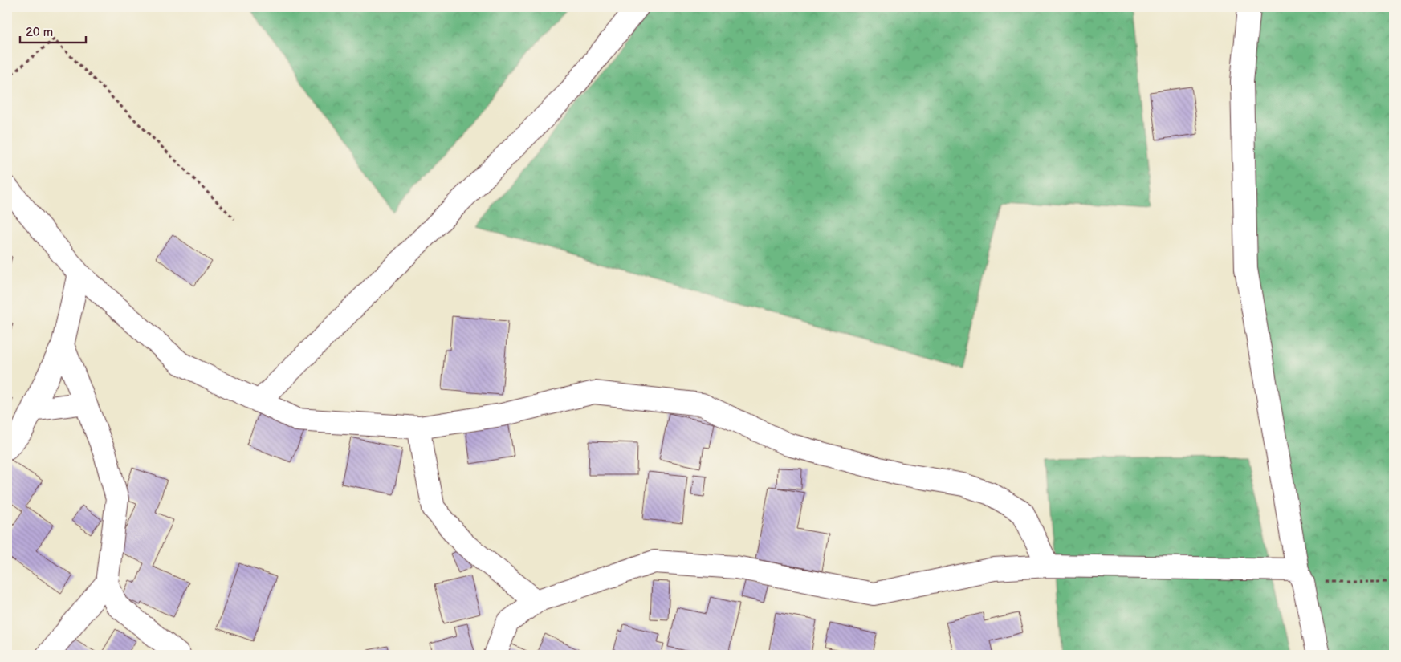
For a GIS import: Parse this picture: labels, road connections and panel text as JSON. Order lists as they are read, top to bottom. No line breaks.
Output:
{"scale_bar":"20 m"}
